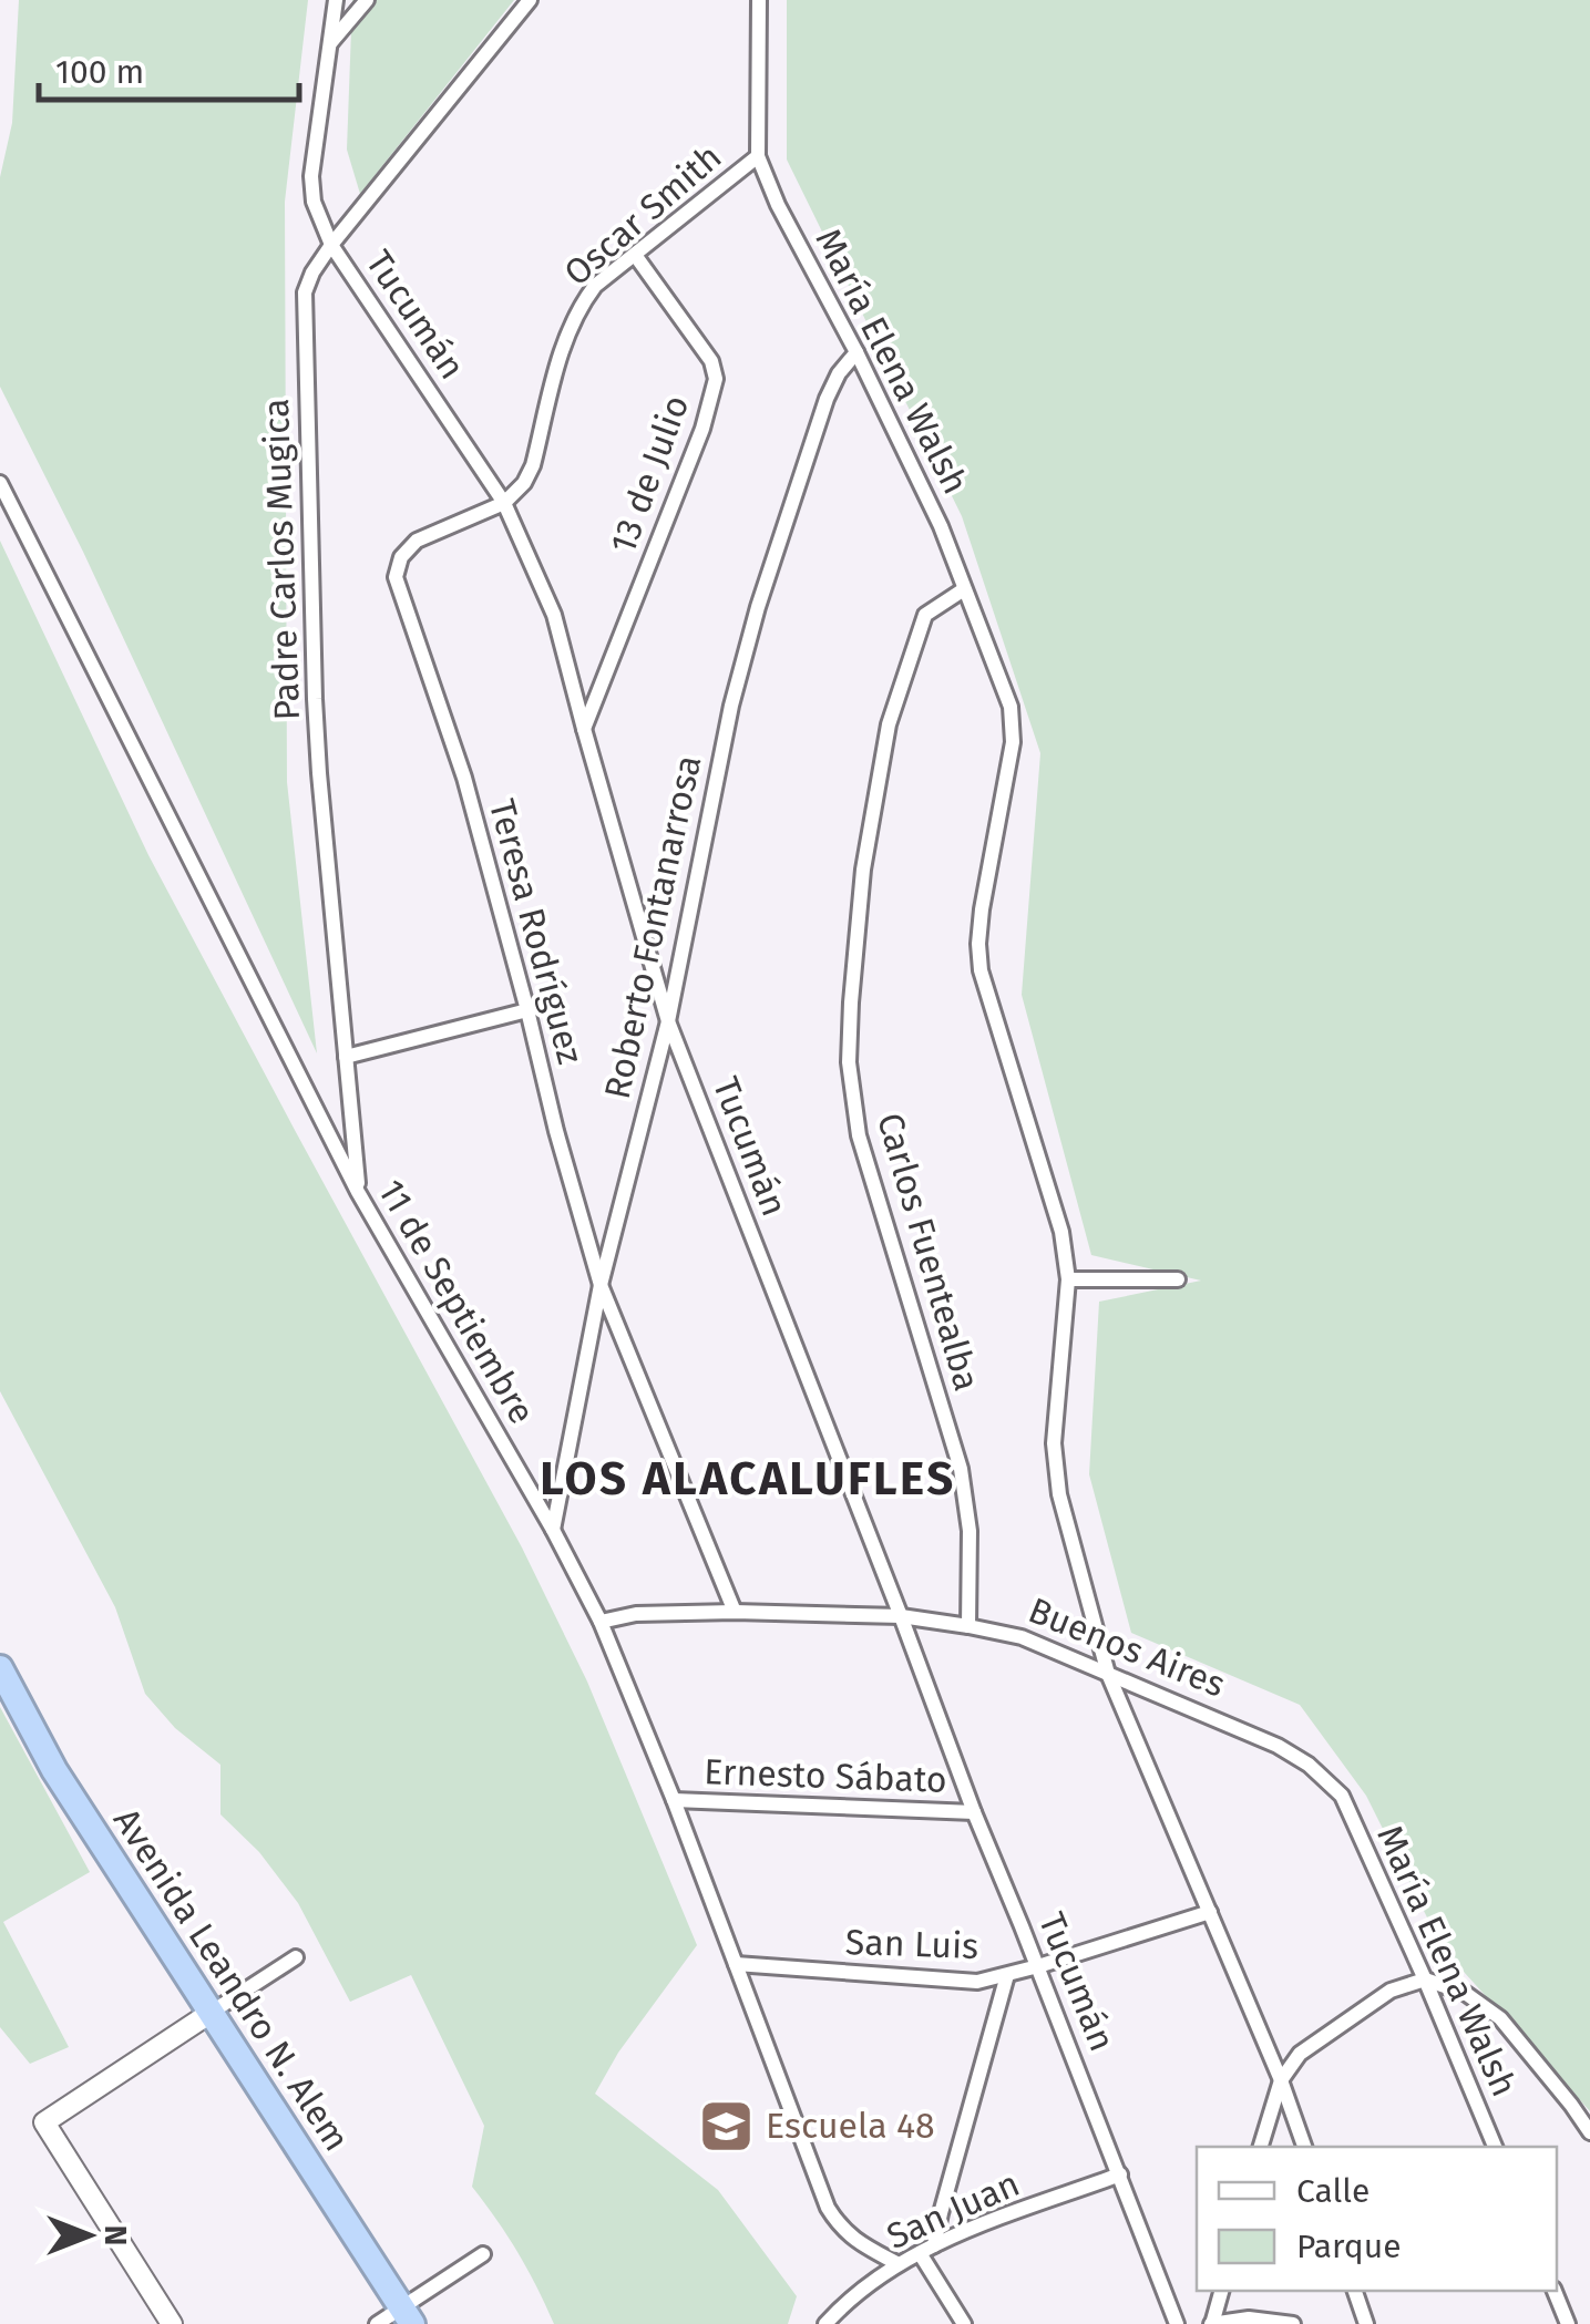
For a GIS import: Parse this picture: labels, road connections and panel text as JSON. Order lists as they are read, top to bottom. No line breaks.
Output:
{"streets":{"highway":["Avenida Leandro N. Alem"],"street":["Oscar Smith","Tucumán","María Elena Walsh","13 de Julio","Padre Carlos Mugica","Roberto Fontanarrosa","Teresa Rodríguez","Carlos Fuentealba","11 de Septiembre","Buenos Aires","Ernesto Sábato","San Luis","San Juan"]},"crossings":[["Oscar Smith","Tucumán"],["Oscar Smith","María Elena Walsh"],["Oscar Smith","13 de Julio"],["Oscar Smith","Teresa Rodríguez"],["Tucumán","13 de Julio"],["Tucumán","Padre Carlos Mugica"],["Tucumán","Roberto Fontanarrosa"],["Tucumán","Teresa Rodríguez"],["Tucumán","Buenos Aires"],["Tucumán","Ernesto Sábato"],["Tucumán","San Luis"],["Tucumán","San Juan"],["María Elena Walsh","Roberto Fontanarrosa"],["María Elena Walsh","Carlos Fuentealba"],["María Elena Walsh","Buenos Aires"],["Padre Carlos Mugica","11 de Septiembre"],["Roberto Fontanarrosa","Teresa Rodríguez"],["Roberto Fontanarrosa","11 de Septiembre"],["Teresa Rodríguez","Buenos Aires"],["Carlos Fuentealba","Buenos Aires"],["11 de Septiembre","Buenos Aires"],["11 de Septiembre","Ernesto Sábato"],["11 de Septiembre","San Luis"],["11 de Septiembre","San Juan"]],"districts":["LOS ALACALUFLES"],"places":{"school or university":["Escuela 48"]},"legend":["Calle","Parque"],"scale_bar":"100 m","north":"right"}
